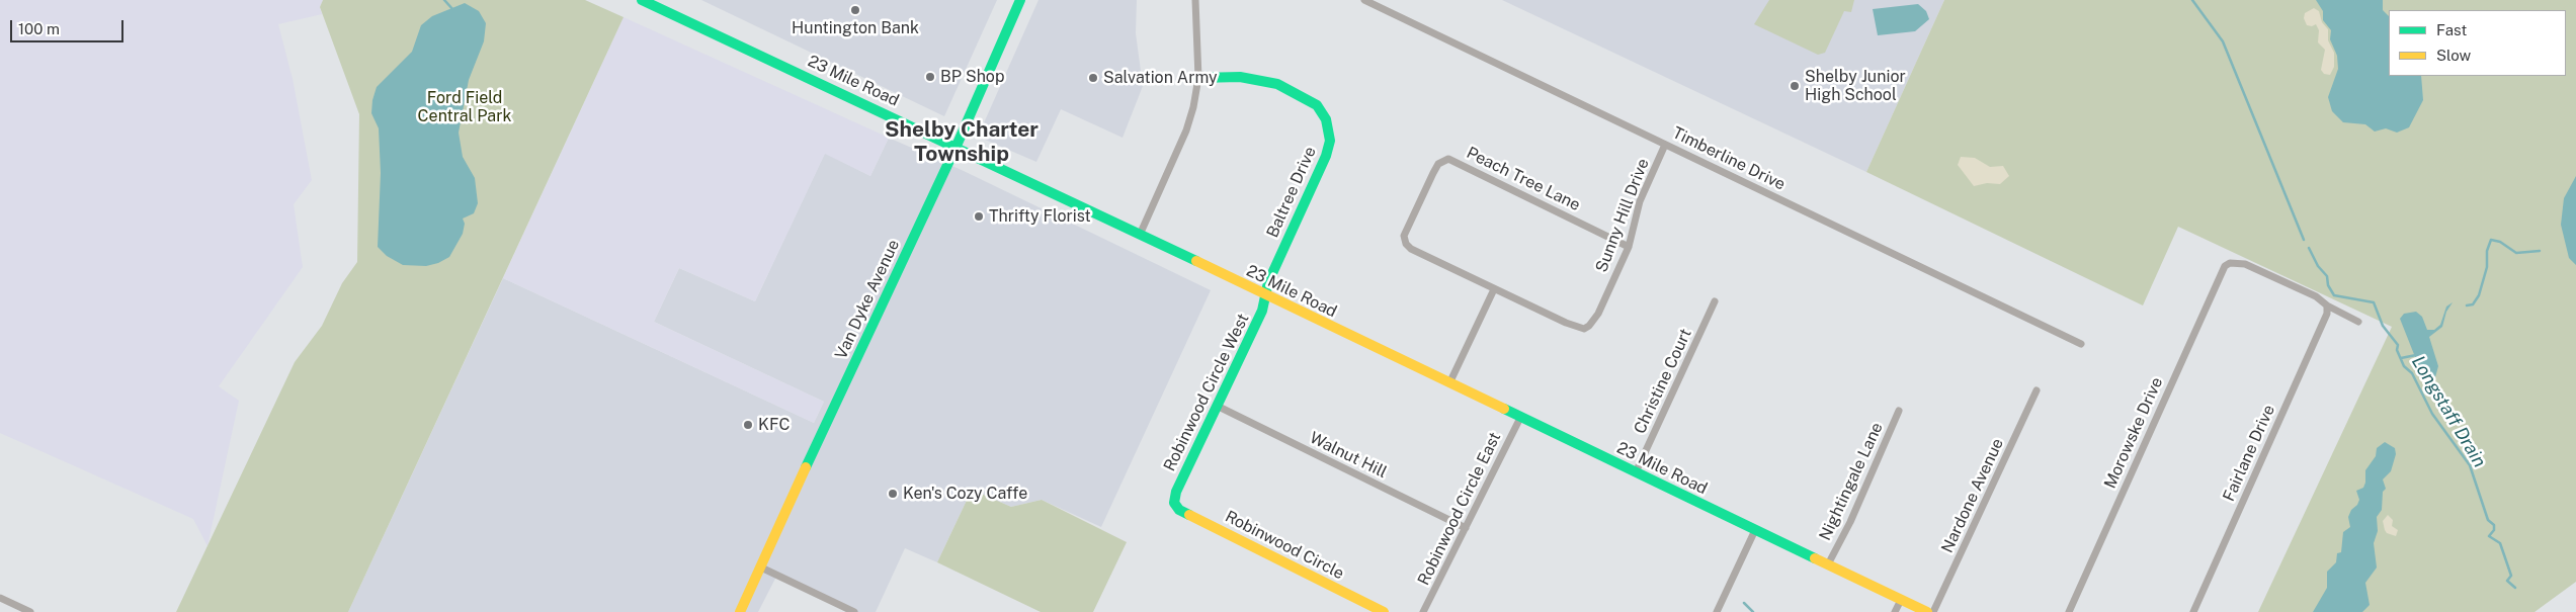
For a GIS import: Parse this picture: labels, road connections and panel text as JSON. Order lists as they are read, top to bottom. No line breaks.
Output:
{"streets":{"main road":["23 Mile Road","Baltree Drive","Van Dyke Avenue","Robinwood Circle West","Robinwood Circle"],"street":["Timberline Drive","Peach Tree Lane","Sunny Hill Drive","Christine Court","Morowske Drive","Fairlane Drive","Walnut Hill","Nightingale Lane","Nardone Avenue","Robinwood Circle East"]},"crossings":[["23 Mile Road","Baltree Drive"],["23 Mile Road","Van Dyke Avenue"],["23 Mile Road","Christine Court"],["23 Mile Road","Robinwood Circle West"],["23 Mile Road","Nightingale Lane"],["23 Mile Road","Robinwood Circle East"],["Timberline Drive","Sunny Hill Drive"],["Peach Tree Lane","Sunny Hill Drive"],["Baltree Drive","Robinwood Circle West"],["Robinwood Circle West","Walnut Hill"],["Robinwood Circle West","Robinwood Circle"],["Morowske Drive","Fairlane Drive"],["Walnut Hill","Robinwood Circle East"]],"districts":["Shelby Charter Township"],"water":["Longstaff Drain"],"parks":["Ford Field Central Park"],"places":["Huntington Bank","BP Shop","Salvation Army","Shelby Junior High School","Thrifty Florist","KFC","Ken's Cozy Caffe"],"legend":["Fast","Slow"],"scale_bar":"100 m"}
